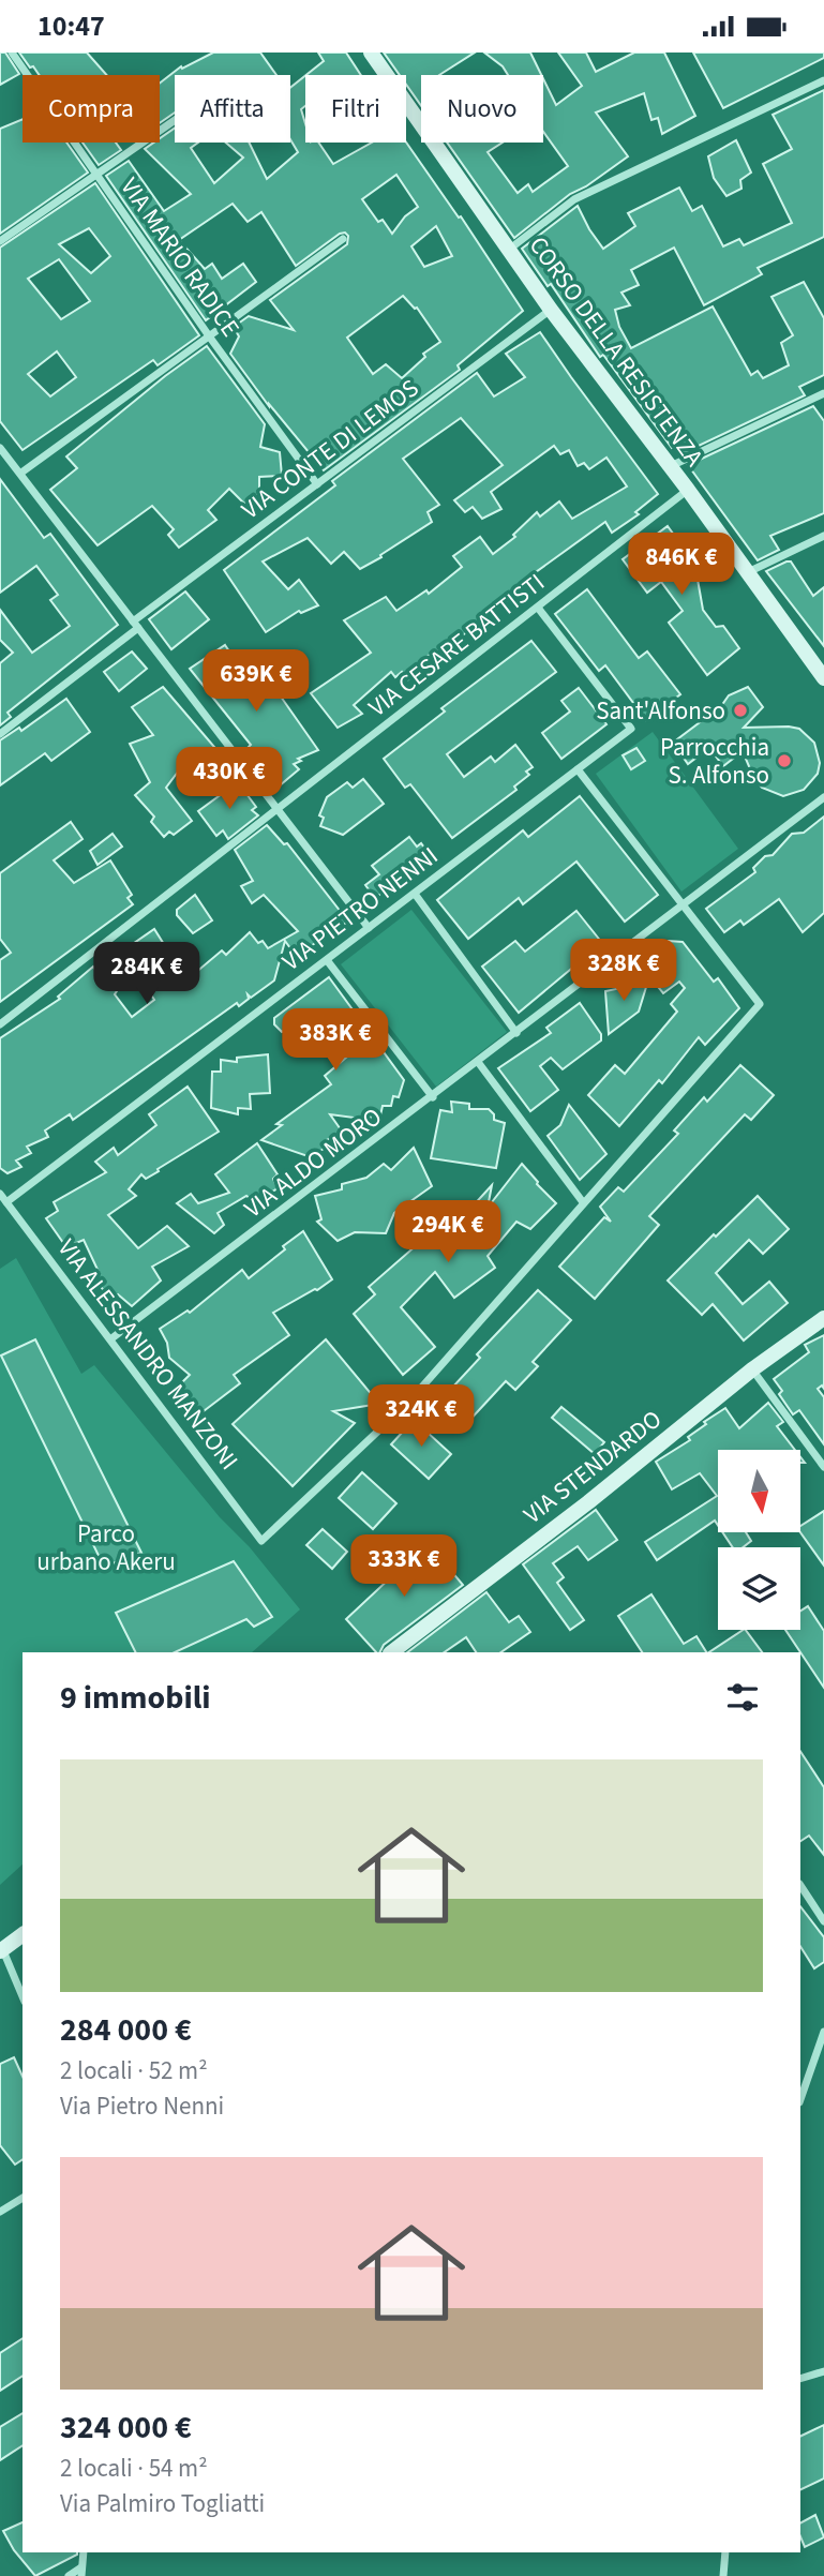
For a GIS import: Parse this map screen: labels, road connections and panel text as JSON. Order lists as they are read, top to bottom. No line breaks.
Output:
{"streets":{"main road":["CORSO DELLA RESISTENZA","VIA STENDARDO"],"street":["VIA MARIO RADICE","VIA CONTE DI LEMOS","VIA CESARE BATTISTI","VIA PIETRO NENNI","VIA ALDO MORO","VIA ALESSANDRO MANZONI"]},"crossings":[["VIA MARIO RADICE","VIA CONTE DI LEMOS"],["CORSO DELLA RESISTENZA","VIA CONTE DI LEMOS"],["CORSO DELLA RESISTENZA","VIA CESARE BATTISTI"],["VIA CESARE BATTISTI","VIA PIETRO NENNI"],["VIA PIETRO NENNI","VIA ALESSANDRO MANZONI"],["VIA ALDO MORO","VIA ALESSANDRO MANZONI"]],"parks":["Parco urbano Akeru"],"places":["Sant'Alfonso","Parrocchia S. Alfonso"],"north":"bottom","page":{"status":"10:47","chip":["Compra","Affitta","Filtri","Nuovo"],"price":["846K €","639K €","430K €","328K €","284K €","383K €","294K €","324K €","333K €"],"heading":"9 immobili","list":[{"name":"284 000 €","note":"2 locali · 52 m² · Via Pietro Nenni"},{"name":"324 000 €","note":"2 locali · 54 m² · Via Palmiro Togliatti"}]}}
